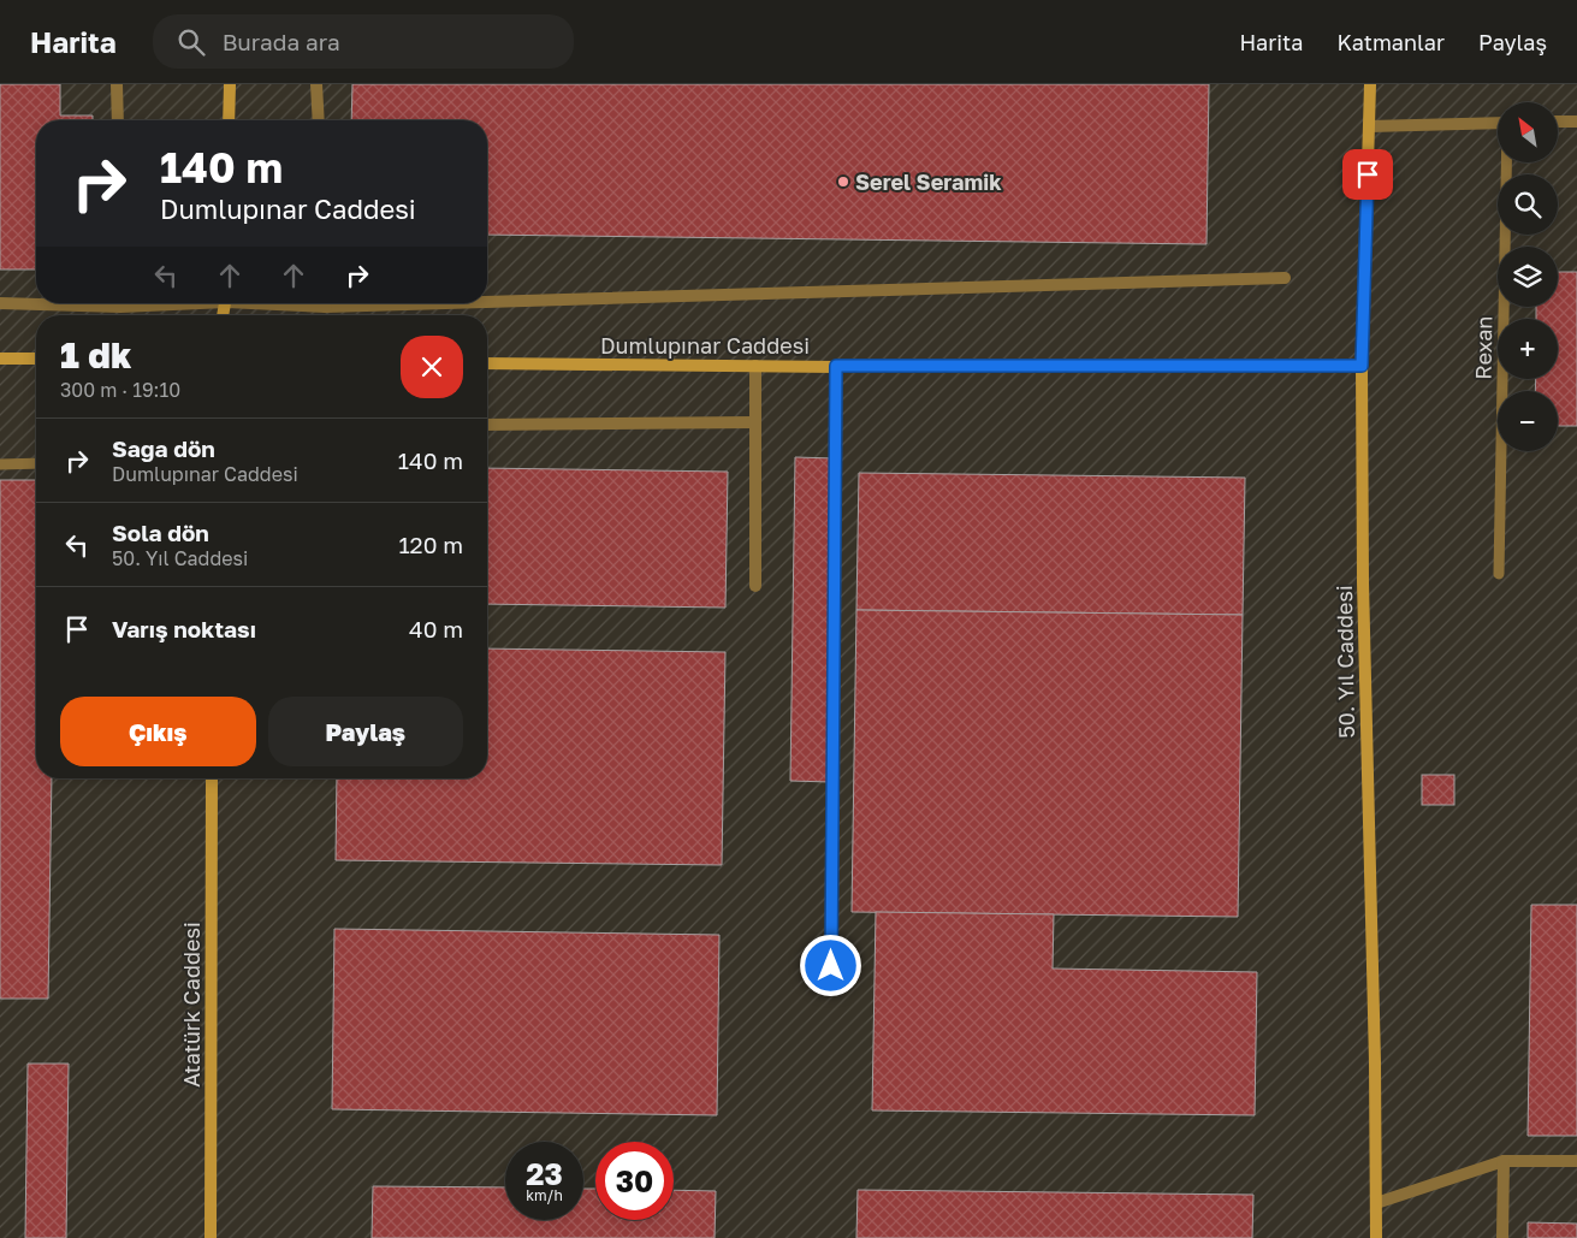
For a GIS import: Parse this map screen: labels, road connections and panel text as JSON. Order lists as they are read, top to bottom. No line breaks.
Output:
{"streets":{"street":["Dumlupınar Caddesi","50. Yıl Caddesi","Atatürk Caddesi"],"lane":["Rexan"]},"crossings":[["Dumlupınar Caddesi","50. Yıl Caddesi"]],"places":["Serel Seramik"],"north":"top left","page":{"header":"Harita","search":"Burada ara","nav":["Harita","Katmanlar","Paylaş"],"map_buttons":["+","−"],"turn":["140 m","Dumlupınar Caddesi"],"heading":["1 dk","300 m · 19:10"],"list":[{"name":"Sağa dön","note":"Dumlupınar Caddesi","value":"140 m"},{"name":"Sola dön","note":"50. Yıl Caddesi","value":"120 m"},{"name":"Varış noktası","value":"40 m"}],"buttons":["Çıkış","Paylaş"],"speed":"23 km/h","limit":"30"}}
